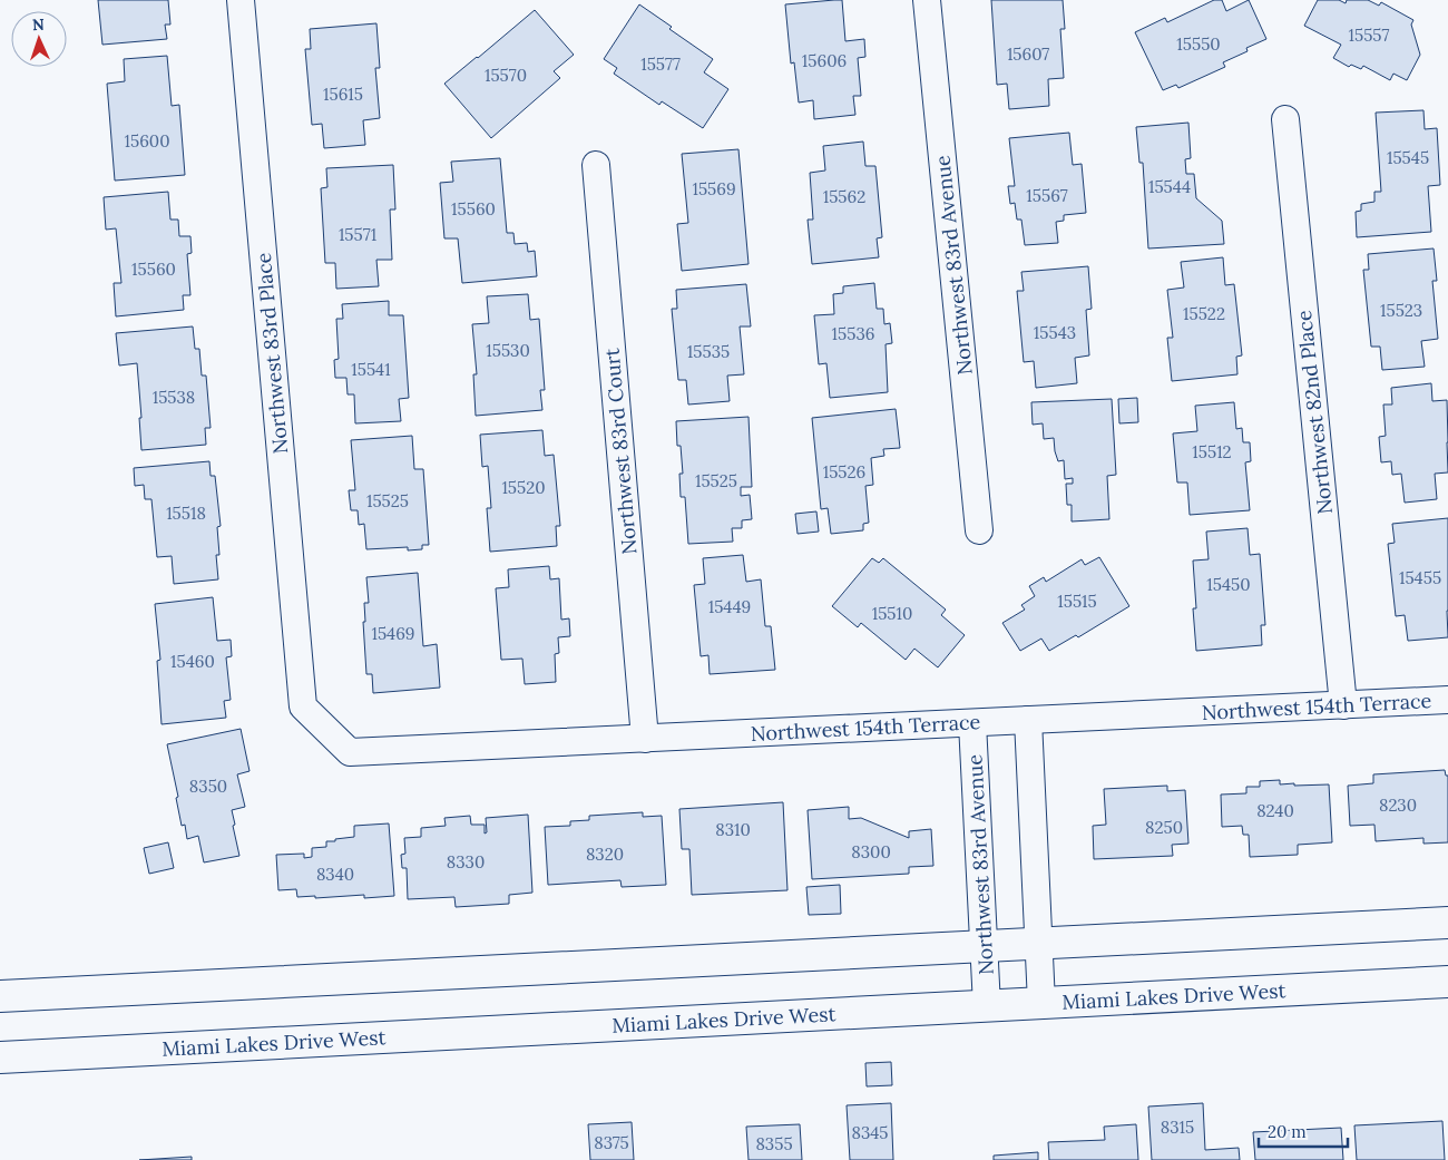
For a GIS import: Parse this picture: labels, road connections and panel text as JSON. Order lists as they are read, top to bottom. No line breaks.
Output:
{"streets":{"main road":["Miami Lakes Drive West"],"street":["Northwest 83rd Avenue","Northwest 83rd Place","Northwest 82nd Place","Northwest 83rd Court","Northwest 154th Terrace"]},"crossings":[["Northwest 83rd Avenue","Northwest 154th Terrace"],["Northwest 83rd Avenue","Miami Lakes Drive West"],["Northwest 83rd Place","Northwest 154th Terrace"],["Northwest 82nd Place","Northwest 154th Terrace"],["Northwest 83rd Court","Northwest 154th Terrace"]],"house_numbers":["15557","15550","15607","15606","15577","15570","15615","15600","15545","15544","15569","15567","15562","15560","15571","15560","15523","15522","15543","15536","15530","15535","15541","15538","15512","15526","15525","15520","15525","15518","15455","15450","15515","15449","15510","15469","15460","8350","8230","8240","8250","8310","8300","8320","8330","8340","8315","8345","8375","8355"],"scale_bar":"20 m","north":"top"}
